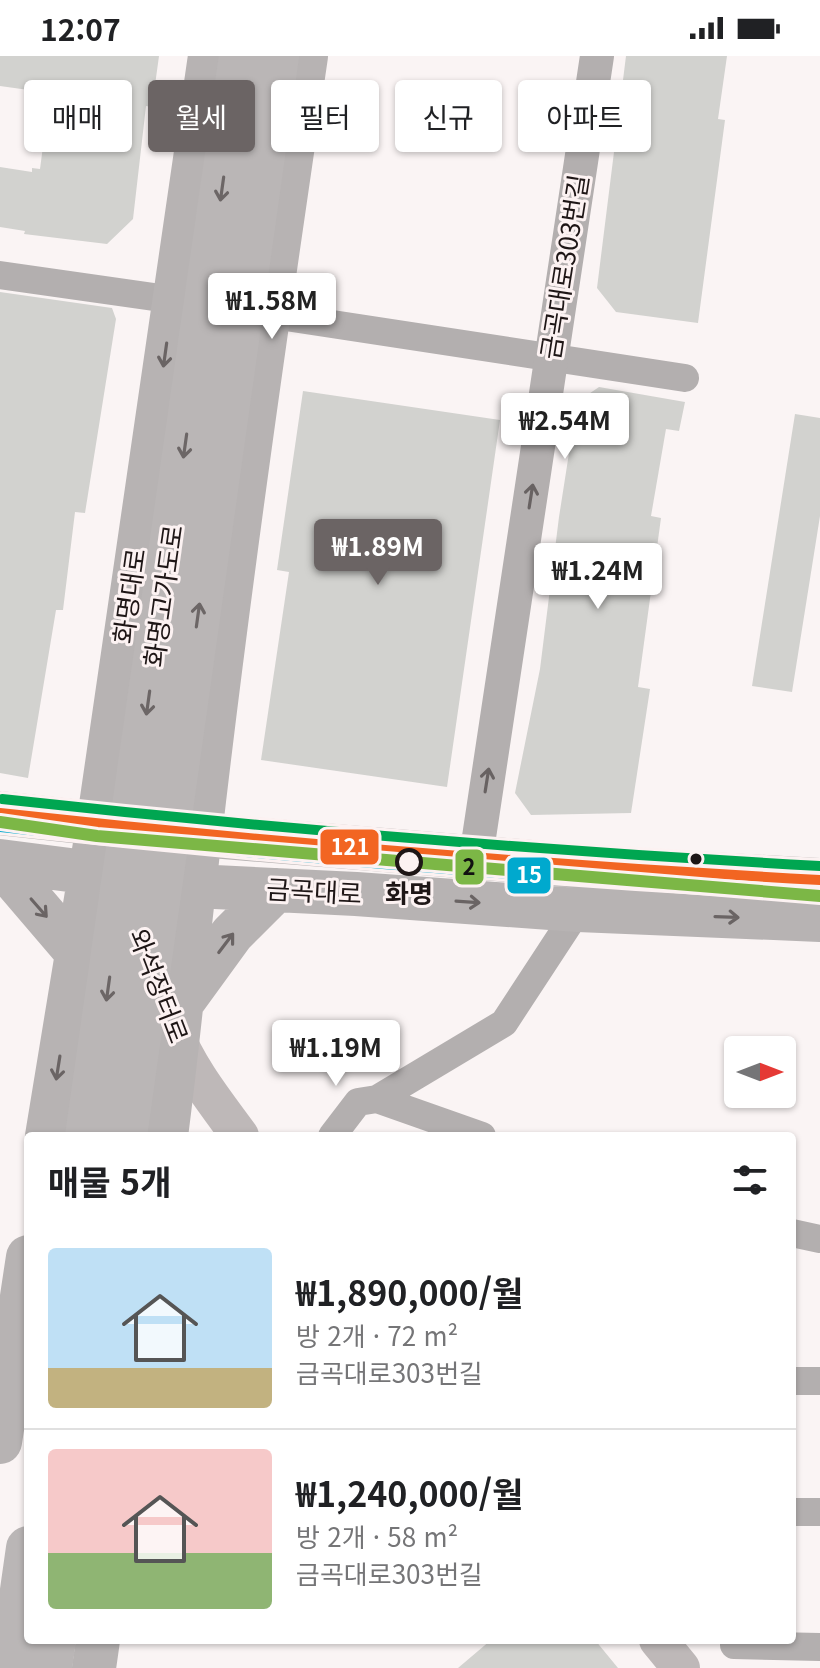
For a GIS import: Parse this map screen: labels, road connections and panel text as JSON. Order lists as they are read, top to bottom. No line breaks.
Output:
{"streets":{"highway":["화명고가도로"],"main road":["화명대로","금곡대로","와석장터로"],"street":["금곡대로303번길"]},"crossings":[["금곡대로303번길","금곡대로"],["화명대로","금곡대로"],["화명대로","와석장터로"],["금곡대로","와석장터로"]],"one_way":["금곡대로303번길"],"places":["화명"],"lines":["transit line 121","transit line 2","transit line 15"],"north":"right","page":{"status":"12:07","chip":["매매","월세","필터","신규","아파트"],"price":["₩1.58M","₩2.54M","₩1.89M","₩1.24M","₩1.19M"],"heading":"매물 5개","list":[{"name":"₩1,890,000/월","note":"방 2개 · 72 m² · 금곡대로303번길"},{"name":"₩1,240,000/월","note":"방 2개 · 58 m² · 금곡대로303번길"}]}}
